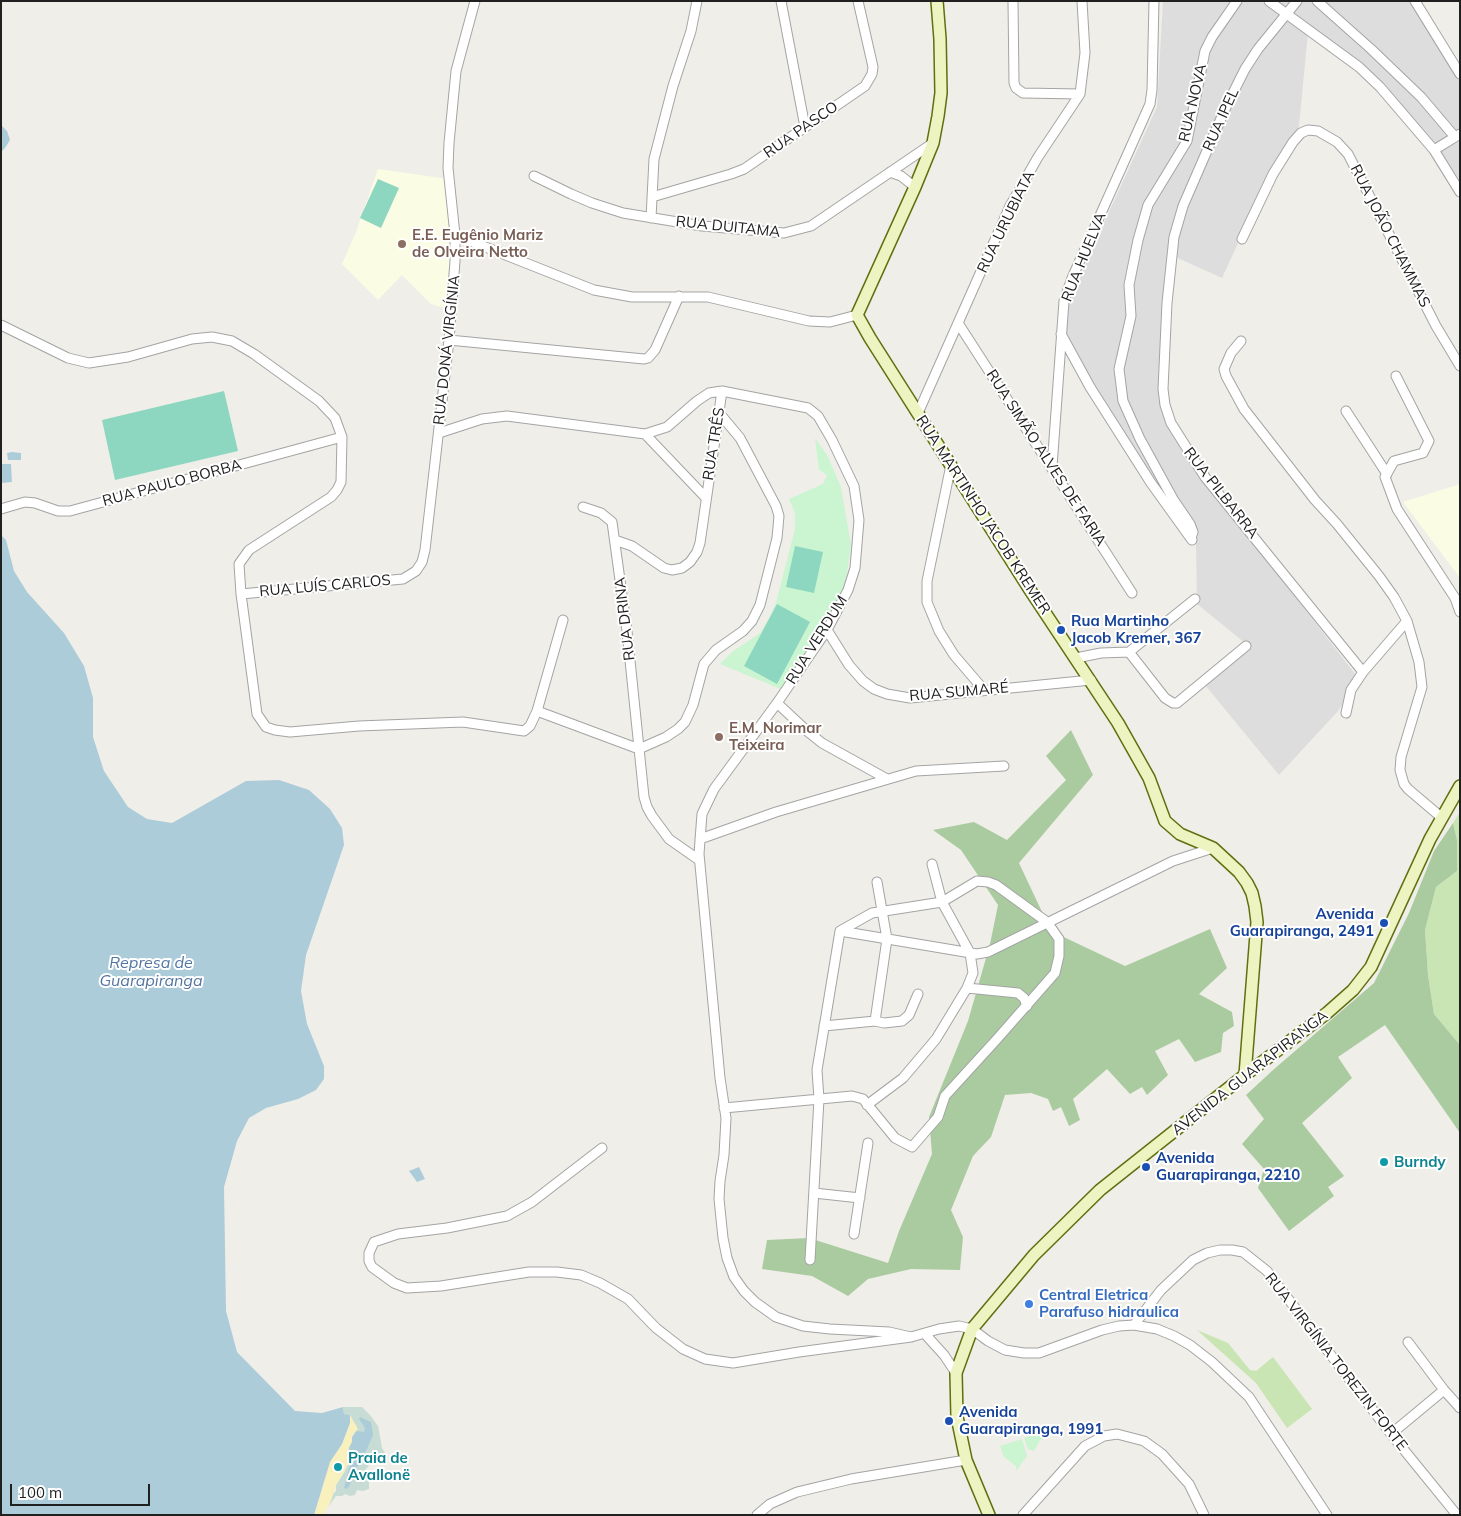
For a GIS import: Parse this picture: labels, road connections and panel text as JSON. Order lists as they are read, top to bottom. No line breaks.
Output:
{"streets":{"street":["RUA NOVA","RUA IPEL","RUA PASCO","RUA URUBIATA","RUA DUITAMA","RUA JOÃO CHAMMAS","RUA HUELVA","RUA DONÁ VIRGÍNIA","RUA TRÊS","RUA SIMÃO ALVES DE FARIA","RUA PAULO BORBA","RUA PILBARRA","RUA MARTINHO JACOB KREMER","RUA LUÍS CARLOS","RUA DRINA","RUA VERDUM","RUA SUMARÉ","AVENIDA GUARAPIRANGA","RUA VIRGÍNIA TOREZIN FORTE"]},"crossings":[["RUA NOVA","RUA HUELVA"],["RUA IPEL","RUA PILBARRA"],["RUA URUBIATA","RUA SIMÃO ALVES DE FARIA"],["RUA URUBIATA","RUA MARTINHO JACOB KREMER"],["RUA HUELVA","RUA SIMÃO ALVES DE FARIA"],["RUA DONÁ VIRGÍNIA","RUA LUÍS CARLOS"],["RUA TRÊS","RUA DRINA"],["RUA TRÊS","RUA VERDUM"],["RUA MARTINHO JACOB KREMER","RUA SUMARÉ"],["RUA MARTINHO JACOB KREMER","AVENIDA GUARAPIRANGA"],["RUA DRINA","RUA VERDUM"],["RUA VERDUM","RUA SUMARÉ"]],"water":["Represa de Guarapiranga"],"places":["E.E. Eugênio Mariz de Olveira Netto","Rua Martinho Jacob Kremer, 367","E.M. Norimar Teixeira","Avenida Guarapiranga, 2491","Burndy","Avenida Guarapiranga, 2210","Central Eletrica Parafuso hidraulica","Avenida Guarapiranga, 1991","Praia de Avallonë"],"scale_bar":"100 m"}
